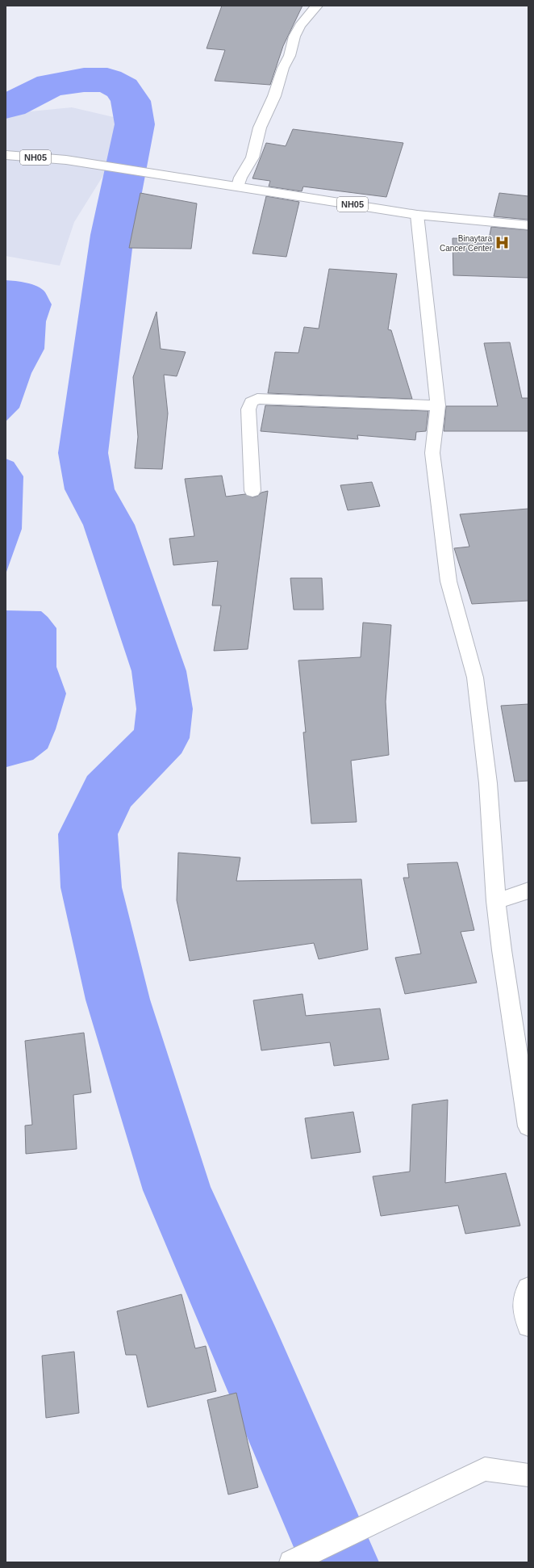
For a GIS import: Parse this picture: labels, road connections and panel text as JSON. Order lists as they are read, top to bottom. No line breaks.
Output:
{"streets":{"street":["NH05"]},"places":{"hospital":["Binaytara Cancer Center"]}}
